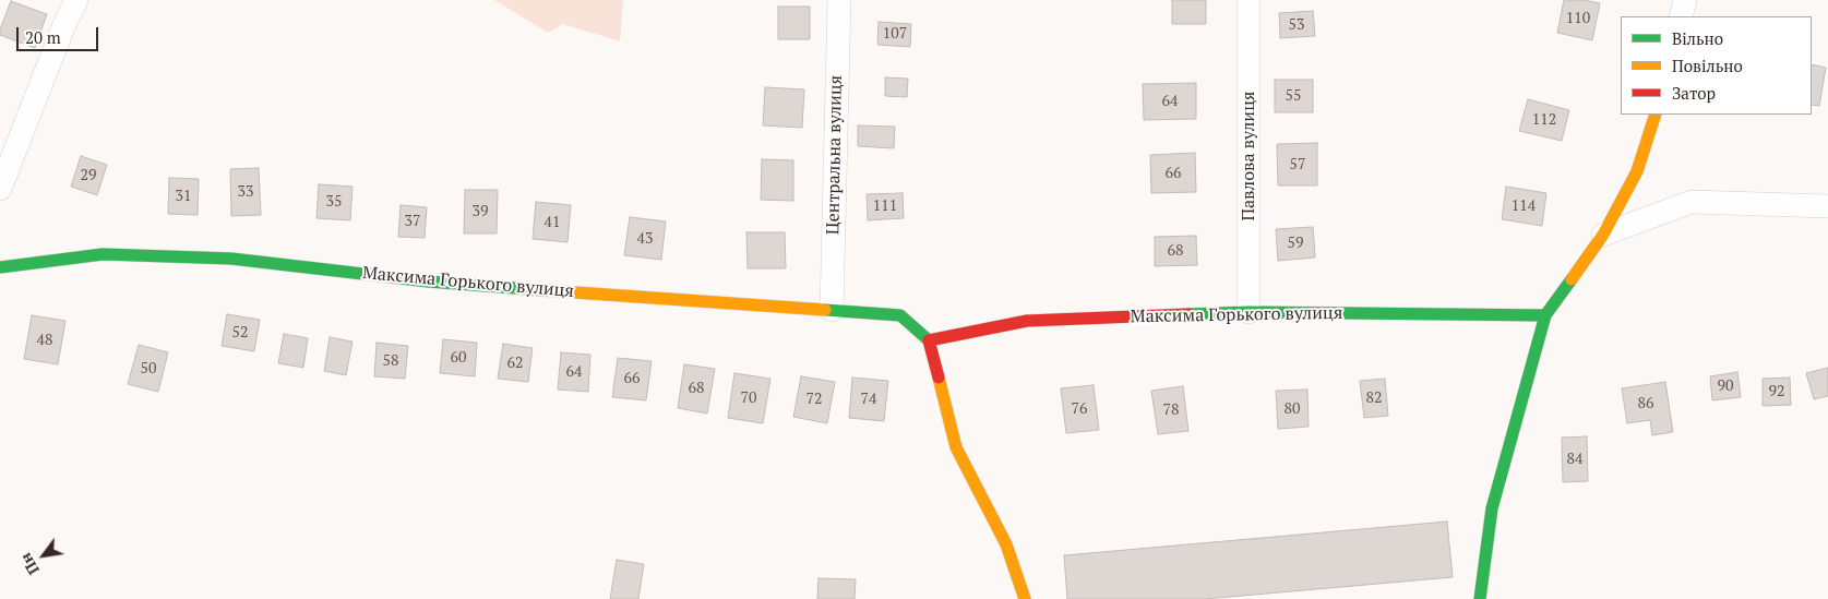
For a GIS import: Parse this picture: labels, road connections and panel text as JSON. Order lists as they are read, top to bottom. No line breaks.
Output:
{"streets":{"street":["Центральна вулиця","Павлова вулиця","Максима Горького вулиця"]},"crossings":[["Центральна вулиця","Максима Горького вулиця"],["Павлова вулиця","Максима Горького вулиця"]],"house_numbers":["110","53","107","55","64","112","57","66","29","33","31","35","111","114","39","37","41","43","59","68","52","48","60","58","62","50","64","66","90","68","92","70","82","72","74","86","76","80","78","84"],"legend":["Вільно","Повільно","Затор"],"scale_bar":"20 m","north":"bottom left"}
